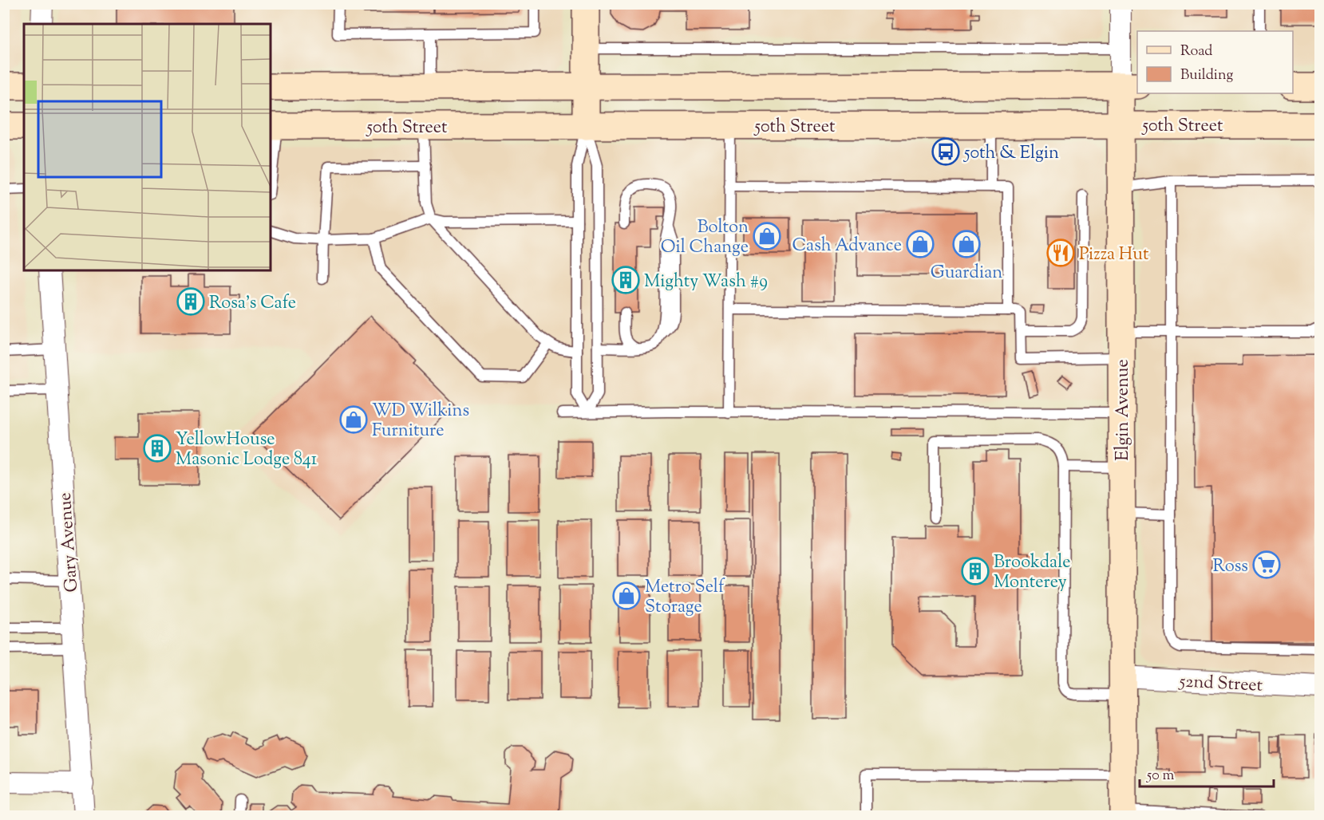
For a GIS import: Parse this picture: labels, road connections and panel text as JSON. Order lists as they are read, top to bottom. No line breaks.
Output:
{"streets":{"main road":["50th Street","Elgin Avenue"],"street":["Gary Avenue","52nd Street"]},"crossings":[["50th Street","Elgin Avenue"],["Elgin Avenue","52nd Street"]],"places":{"bus stop":["50th & Elgin"],"shop":["Bolton Oil Change","Cash Advance","Guardian","WD Wilkins Furniture","Metro Self Storage"],"restaurant":["Pizza Hut"],"building":["Mighty Wash #9","Rosa's Cafe","YellowHouse Masonic Lodge 841","Brookdale Monterey"],"supermarket":["Ross"]},"legend":["Road","Building"],"scale_bar":"50 m"}
